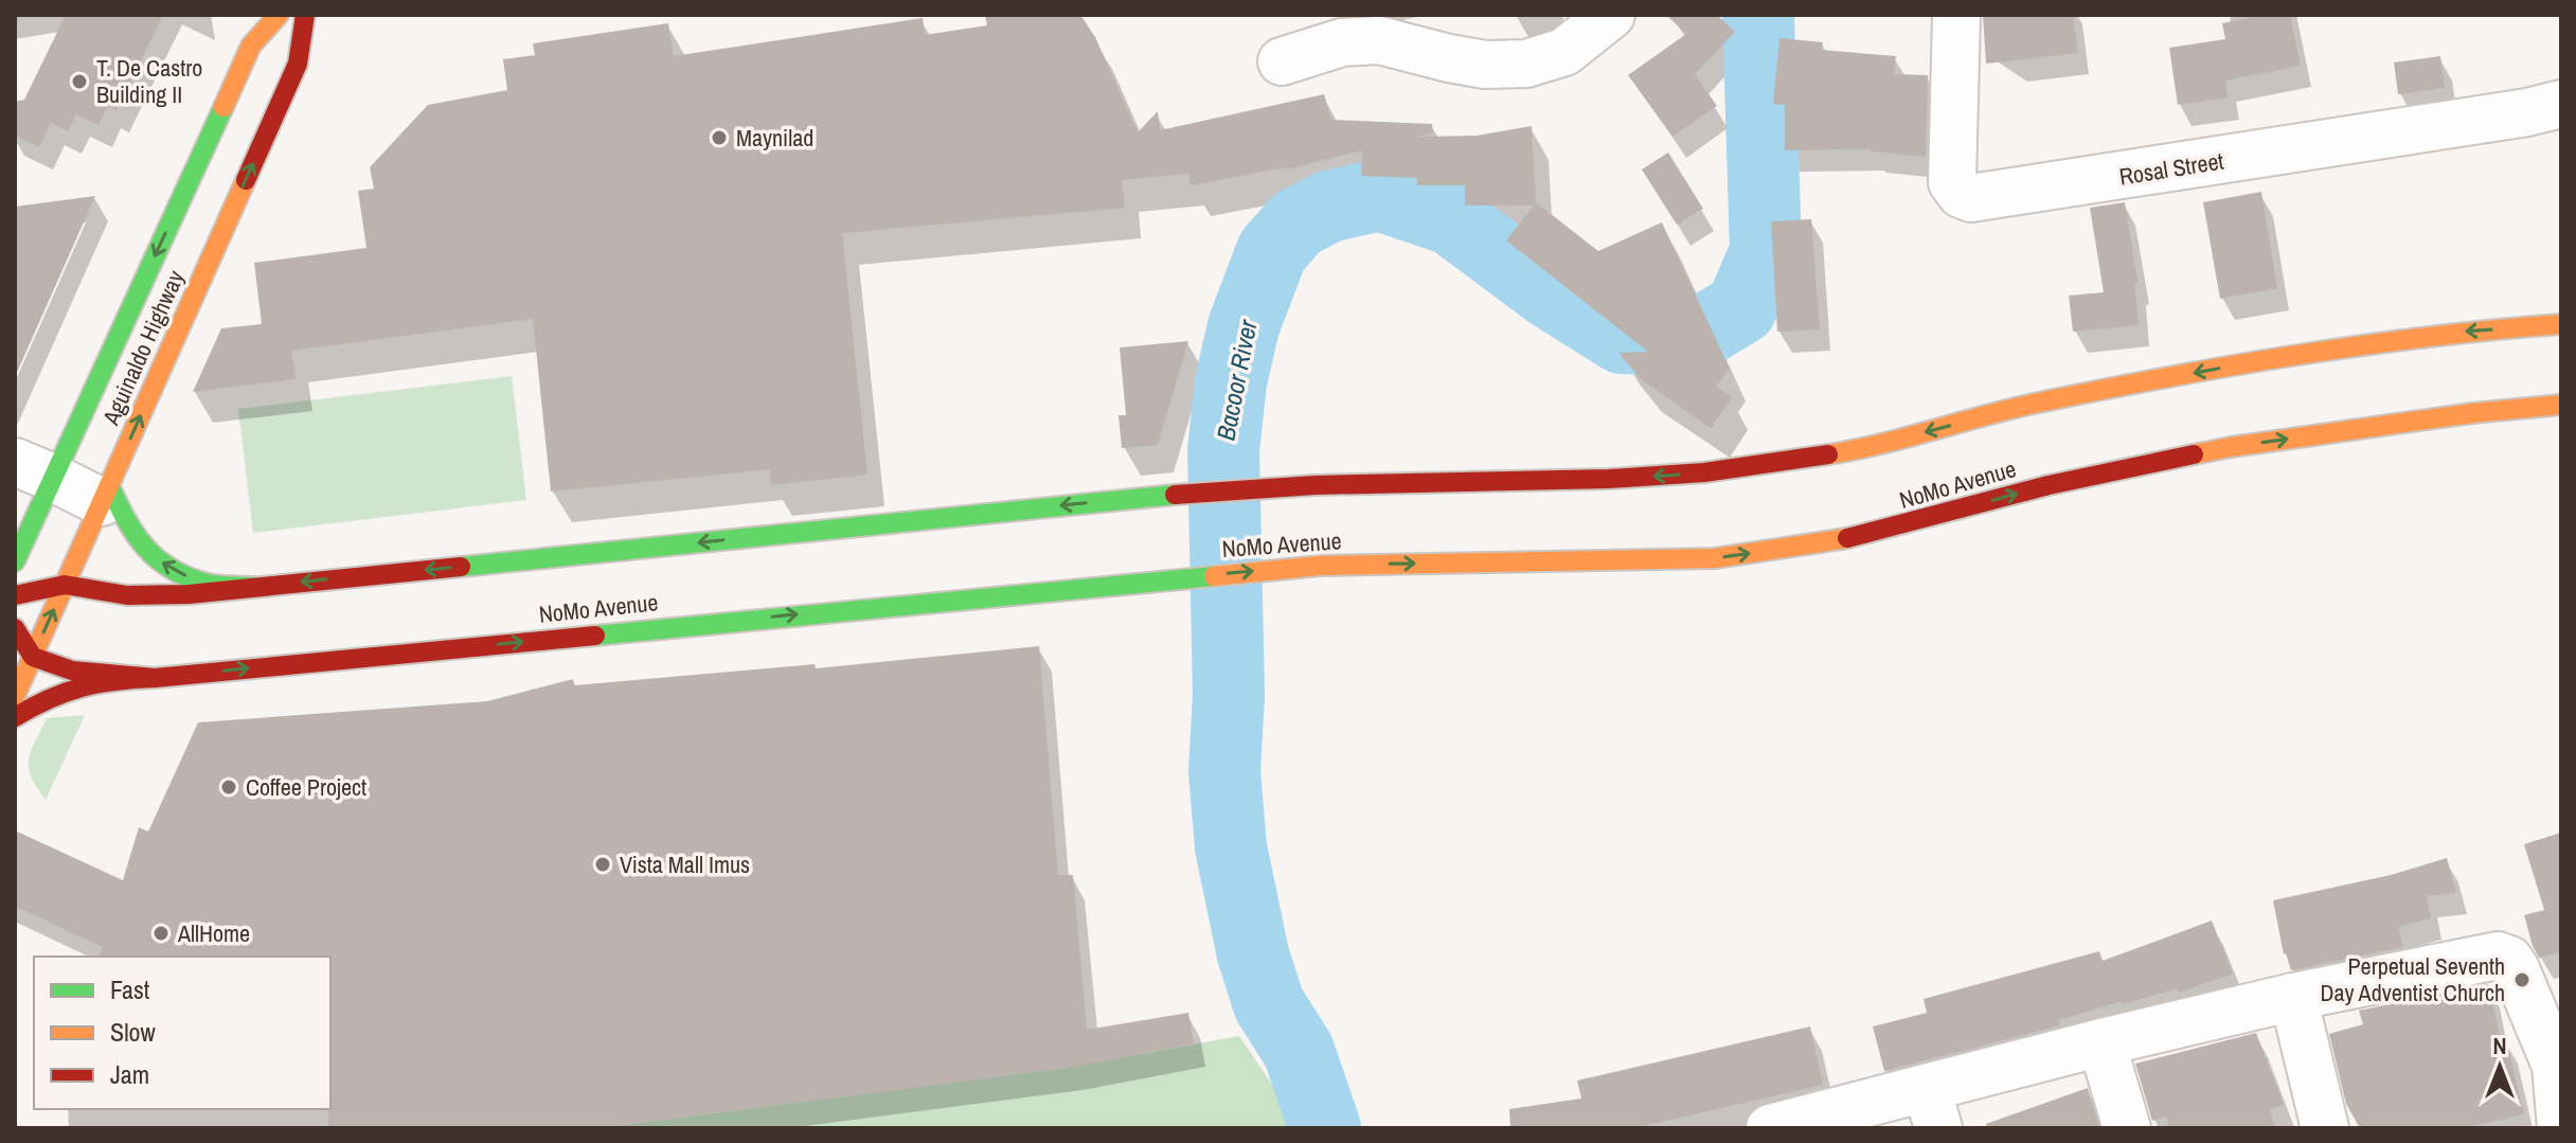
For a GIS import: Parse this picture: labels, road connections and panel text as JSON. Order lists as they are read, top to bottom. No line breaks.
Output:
{"streets":{"main road":["Aguinaldo Highway","NoMo Avenue"],"street":["Rosal Street"]},"crossings":[["Aguinaldo Highway","NoMo Avenue"]],"water":["Bacoor River"],"places":["T. De Castro Building II","Maynilad","Coffee Project","Vista Mall Imus","AllHome","Perpetual Seventh Day Adventist Church"],"legend":["Fast","Slow","Jam"],"north":"top"}
